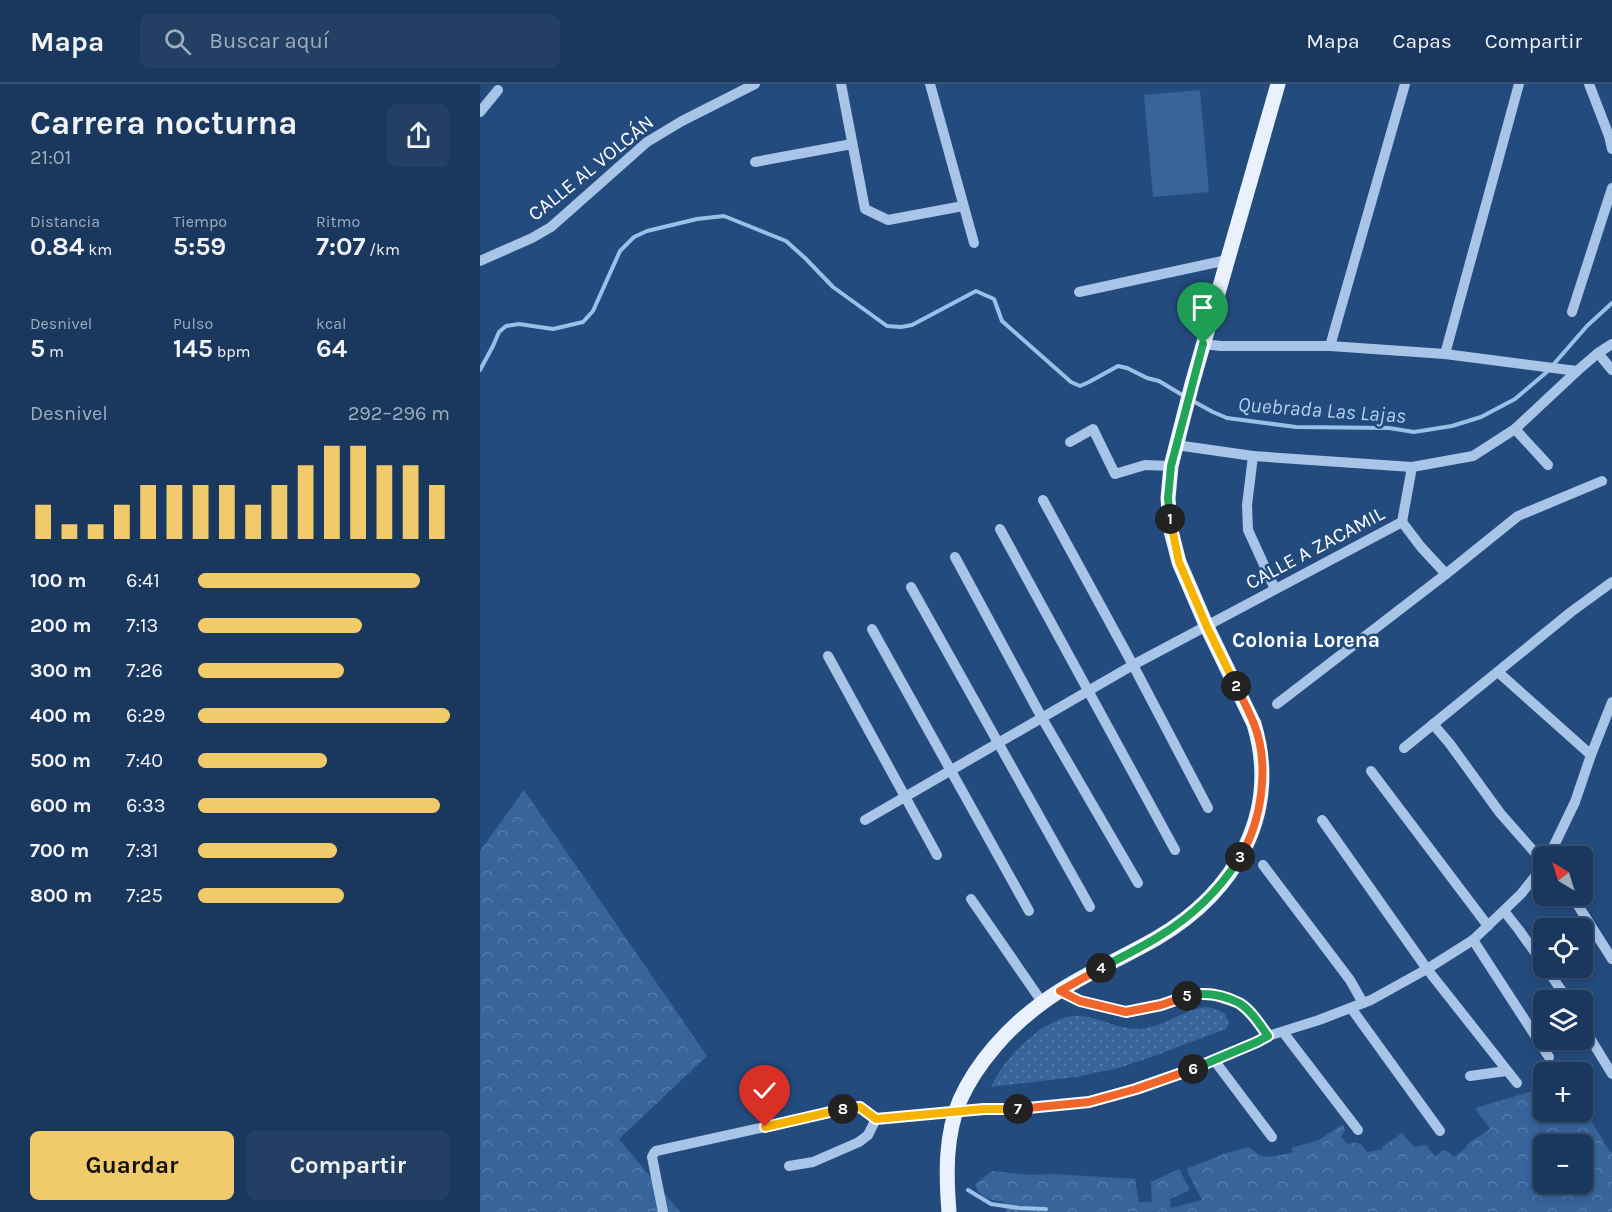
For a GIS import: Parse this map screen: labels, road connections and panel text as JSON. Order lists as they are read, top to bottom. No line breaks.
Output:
{"streets":{"street":["CALLE AL VOLCÁN","CALLE A ZACAMIL"]},"districts":["Colonia Lorena"],"water":["Quebrada Las Lajas"],"north":"top left","page":{"header":"Mapa","search":"Buscar aquí","nav":["Mapa","Capas","Compartir"],"heading":["Carrera nocturna","21:01"],"stats":[["Distancia","0.84 km"],["Tiempo","5:59"],["Ritmo","7:07 /km"],["Desnivel","5 m"],["Pulso","145 bpm"],["kcal","64"]],"chart":["Desnivel","292–296 m"],"pins":["1","2","3","4","5","6","7","8"],"list":[{"name":"100 m","note":"6:41"},{"name":"200 m","note":"7:13"},{"name":"300 m","note":"7:26"},{"name":"400 m","note":"6:29"},{"name":"500 m","note":"7:40"},{"name":"600 m","note":"6:33"},{"name":"700 m","note":"7:31"},{"name":"800 m","note":"7:25"}],"map_buttons":["+","−"],"buttons":["Guardar","Compartir"]}}
